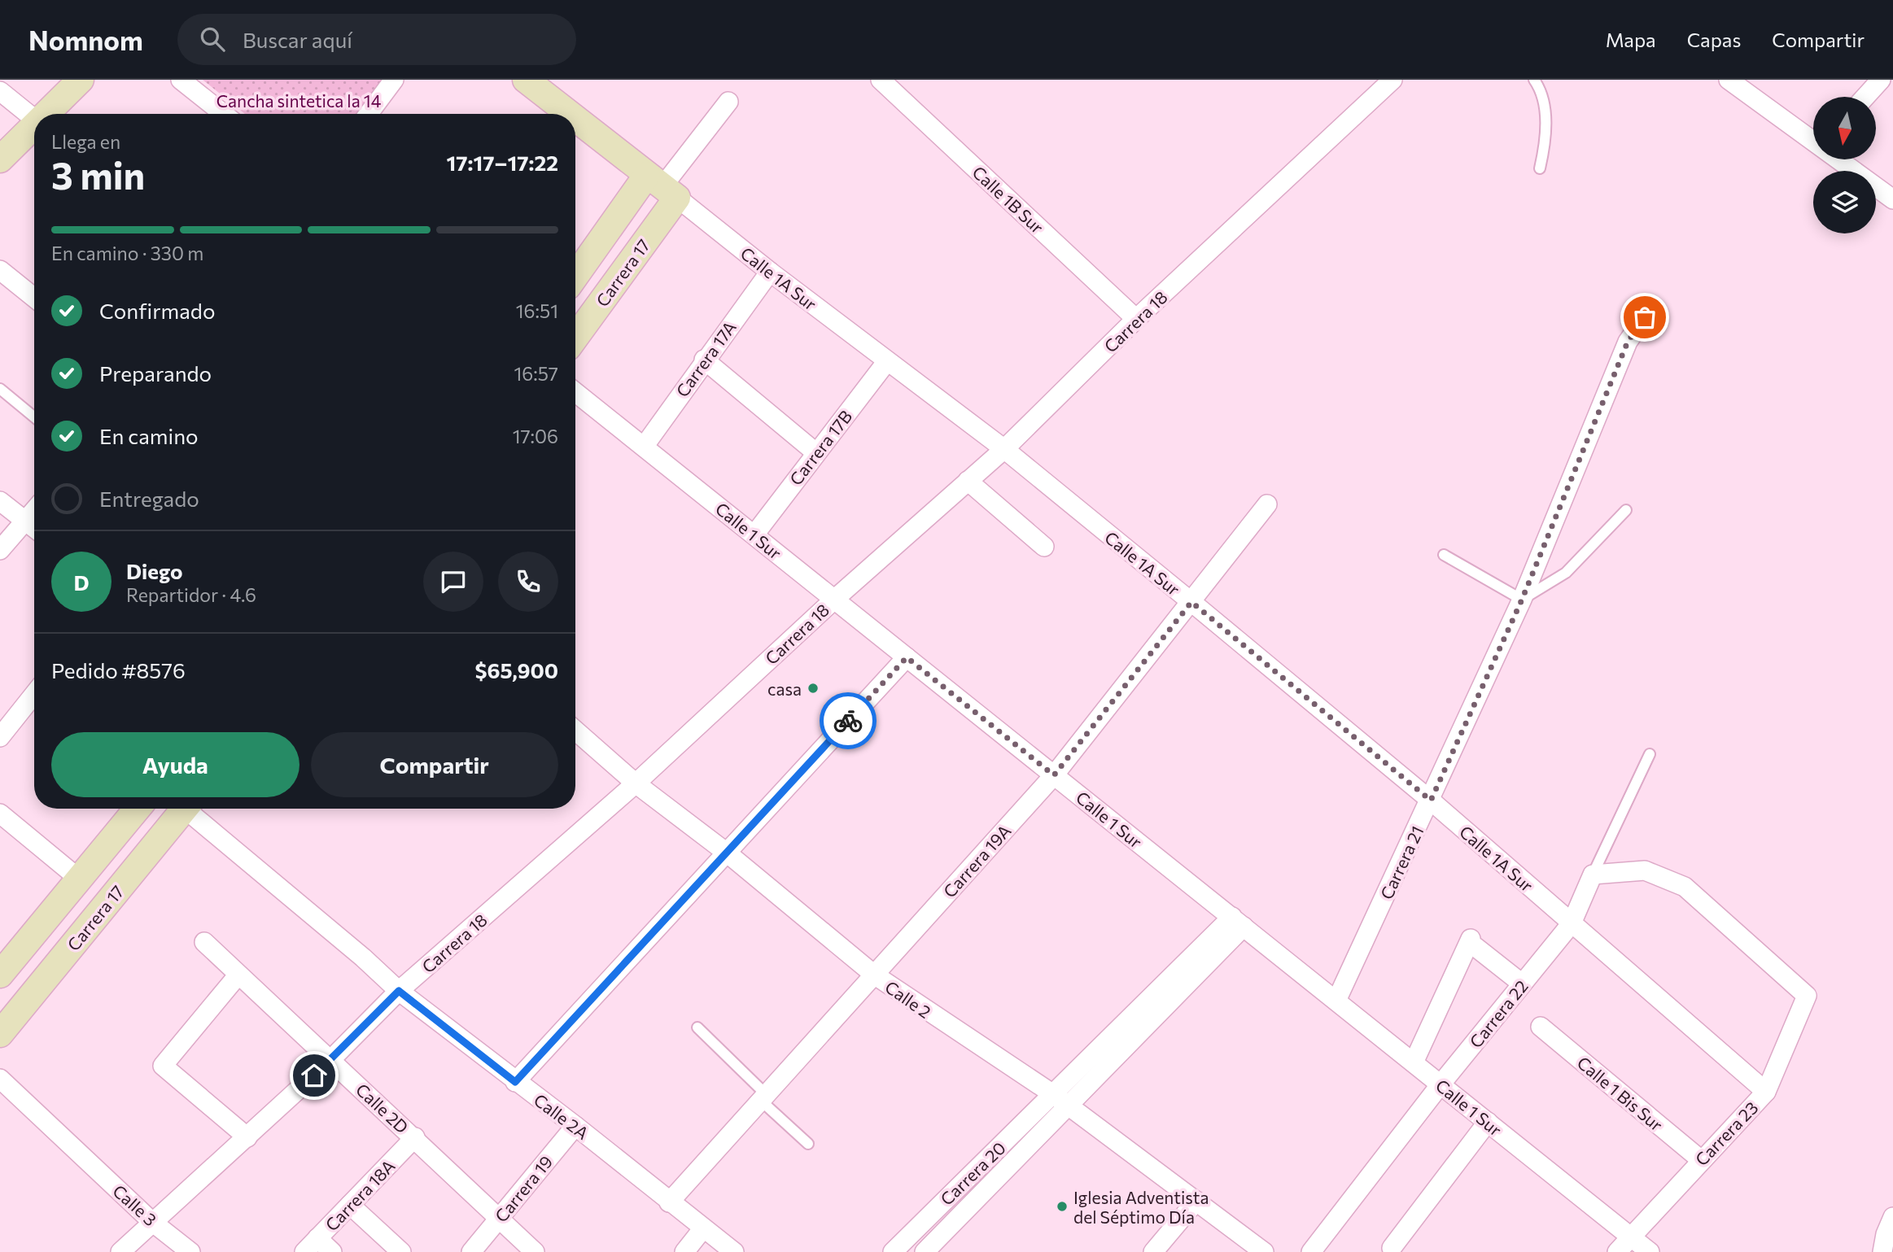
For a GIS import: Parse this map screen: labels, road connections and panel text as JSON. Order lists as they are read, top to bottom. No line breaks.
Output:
{"streets":{"street":["Calle 1B Sur","Carrera 17","Calle 1A Sur","Carrera 18","Carrera 17A","Carrera 17B","Calle 1 Sur","Carrera 19A","Carrera 21","Calle 2","Carrera 22","Calle 1 Bis Sur","Calle 2D","Calle 2A","Carrera 23","Carrera 20","Carrera 19","Carrera 18A","Calle 3"]},"crossings":[["Calle 1B Sur","Carrera 18"],["Carrera 17","Calle 1A Sur"],["Calle 1A Sur","Carrera 18"],["Calle 1A Sur","Carrera 17A"],["Calle 1A Sur","Carrera 17B"],["Calle 1A Sur","Carrera 19A"],["Calle 1A Sur","Carrera 21"],["Calle 1A Sur","Carrera 22"],["Calle 1A Sur","Carrera 23"],["Carrera 18","Calle 1 Sur"],["Carrera 18","Calle 2"],["Carrera 18","Calle 2D"],["Carrera 18","Calle 2A"],["Carrera 18","Calle 3"],["Carrera 17A","Calle 1 Sur"],["Carrera 17B","Calle 1 Sur"],["Calle 1 Sur","Carrera 19A"],["Calle 1 Sur","Carrera 21"],["Calle 1 Sur","Carrera 22"],["Calle 1 Sur","Carrera 23"],["Carrera 19A","Calle 2"],["Carrera 19A","Calle 2A"],["Calle 2","Carrera 20"],["Carrera 22","Carrera 23"],["Calle 1 Bis Sur","Carrera 23"],["Calle 2D","Carrera 19"],["Calle 2D","Carrera 18A"],["Calle 2A","Carrera 19"]],"parks":["Cancha sintetica la 14"],"places":["casa","Iglesia Adventista del Séptimo Día"],"north":"bottom","page":{"header":"Nomnom","search":"Buscar aquí","nav":["Mapa","Capas","Compartir"],"heading":["3 min","Llega en","17:17–17:22"],"panel":["Diego","Repartidor · 4.6","Pedido #8576","$65,900"],"bar":"En camino · 330 m","list":[["Confirmado","16:51"],["Preparando","16:57"],["En camino","17:06"],"Entregado"],"round":"D","buttons":["Ayuda","Compartir"]}}
